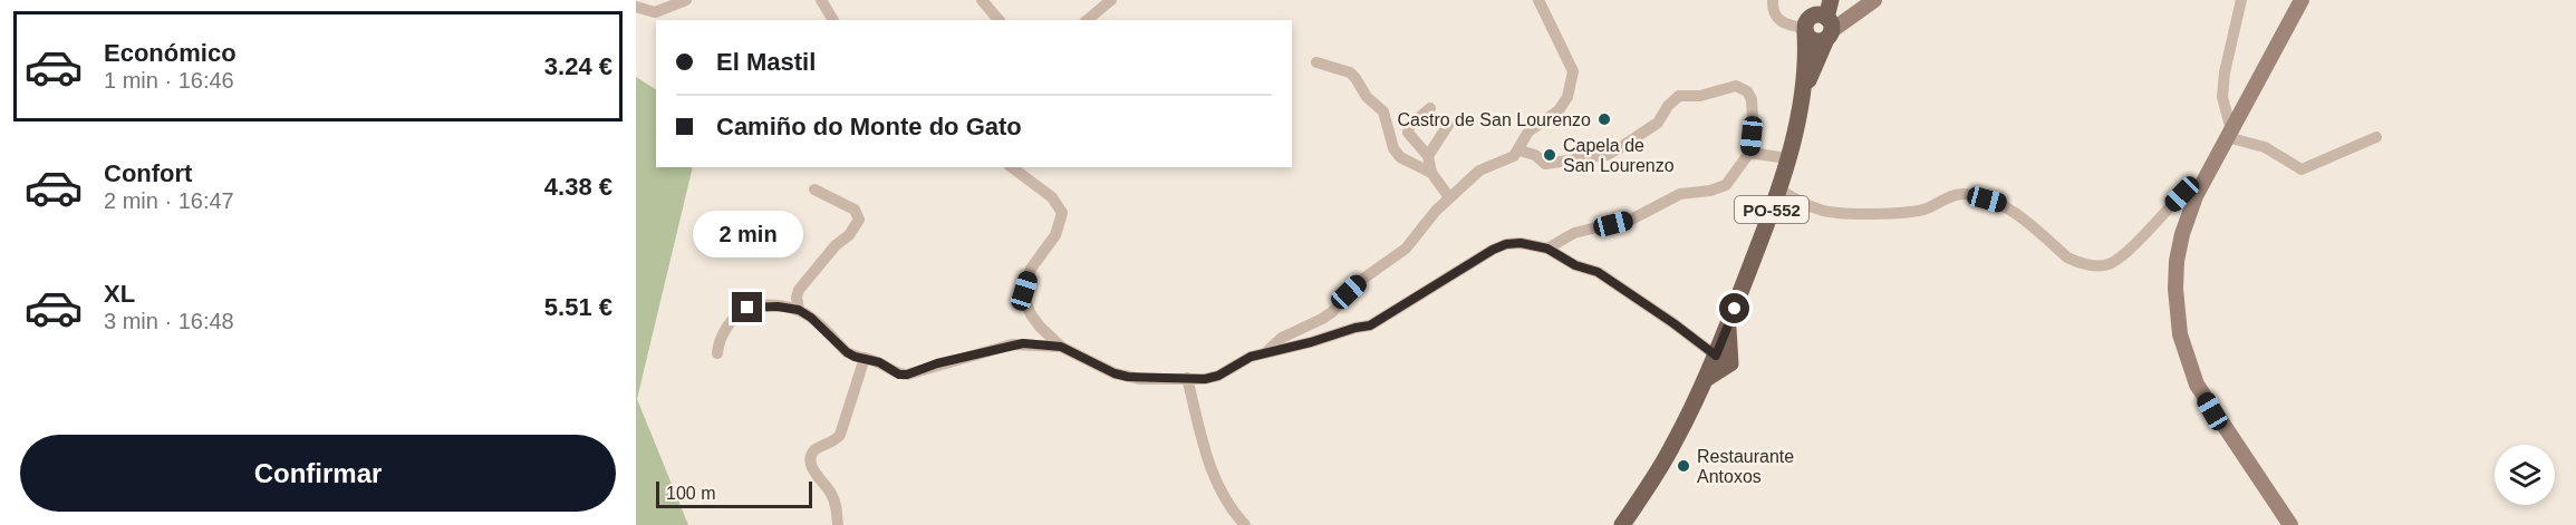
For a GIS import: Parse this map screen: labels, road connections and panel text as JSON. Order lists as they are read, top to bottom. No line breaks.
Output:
{"streets":{"main road":["PO-552"]},"places":["Castro de San Lourenzo","Capela de San Lourenzo","Restaurante Antoxos"],"scale_bar":"100 m","page":{"list":[{"name":"Económico","note":"1 min · 16:46","value":"3.24 €"},{"name":"Confort","note":"2 min · 16:47","value":"4.38 €"},{"name":"XL","note":"3 min · 16:48","value":"5.51 €"}],"banner":["El Mastil","Camiño do Monte do Gato"],"bubble":"2 min","buttons":"Confirmar","scale":"100 m"}}
